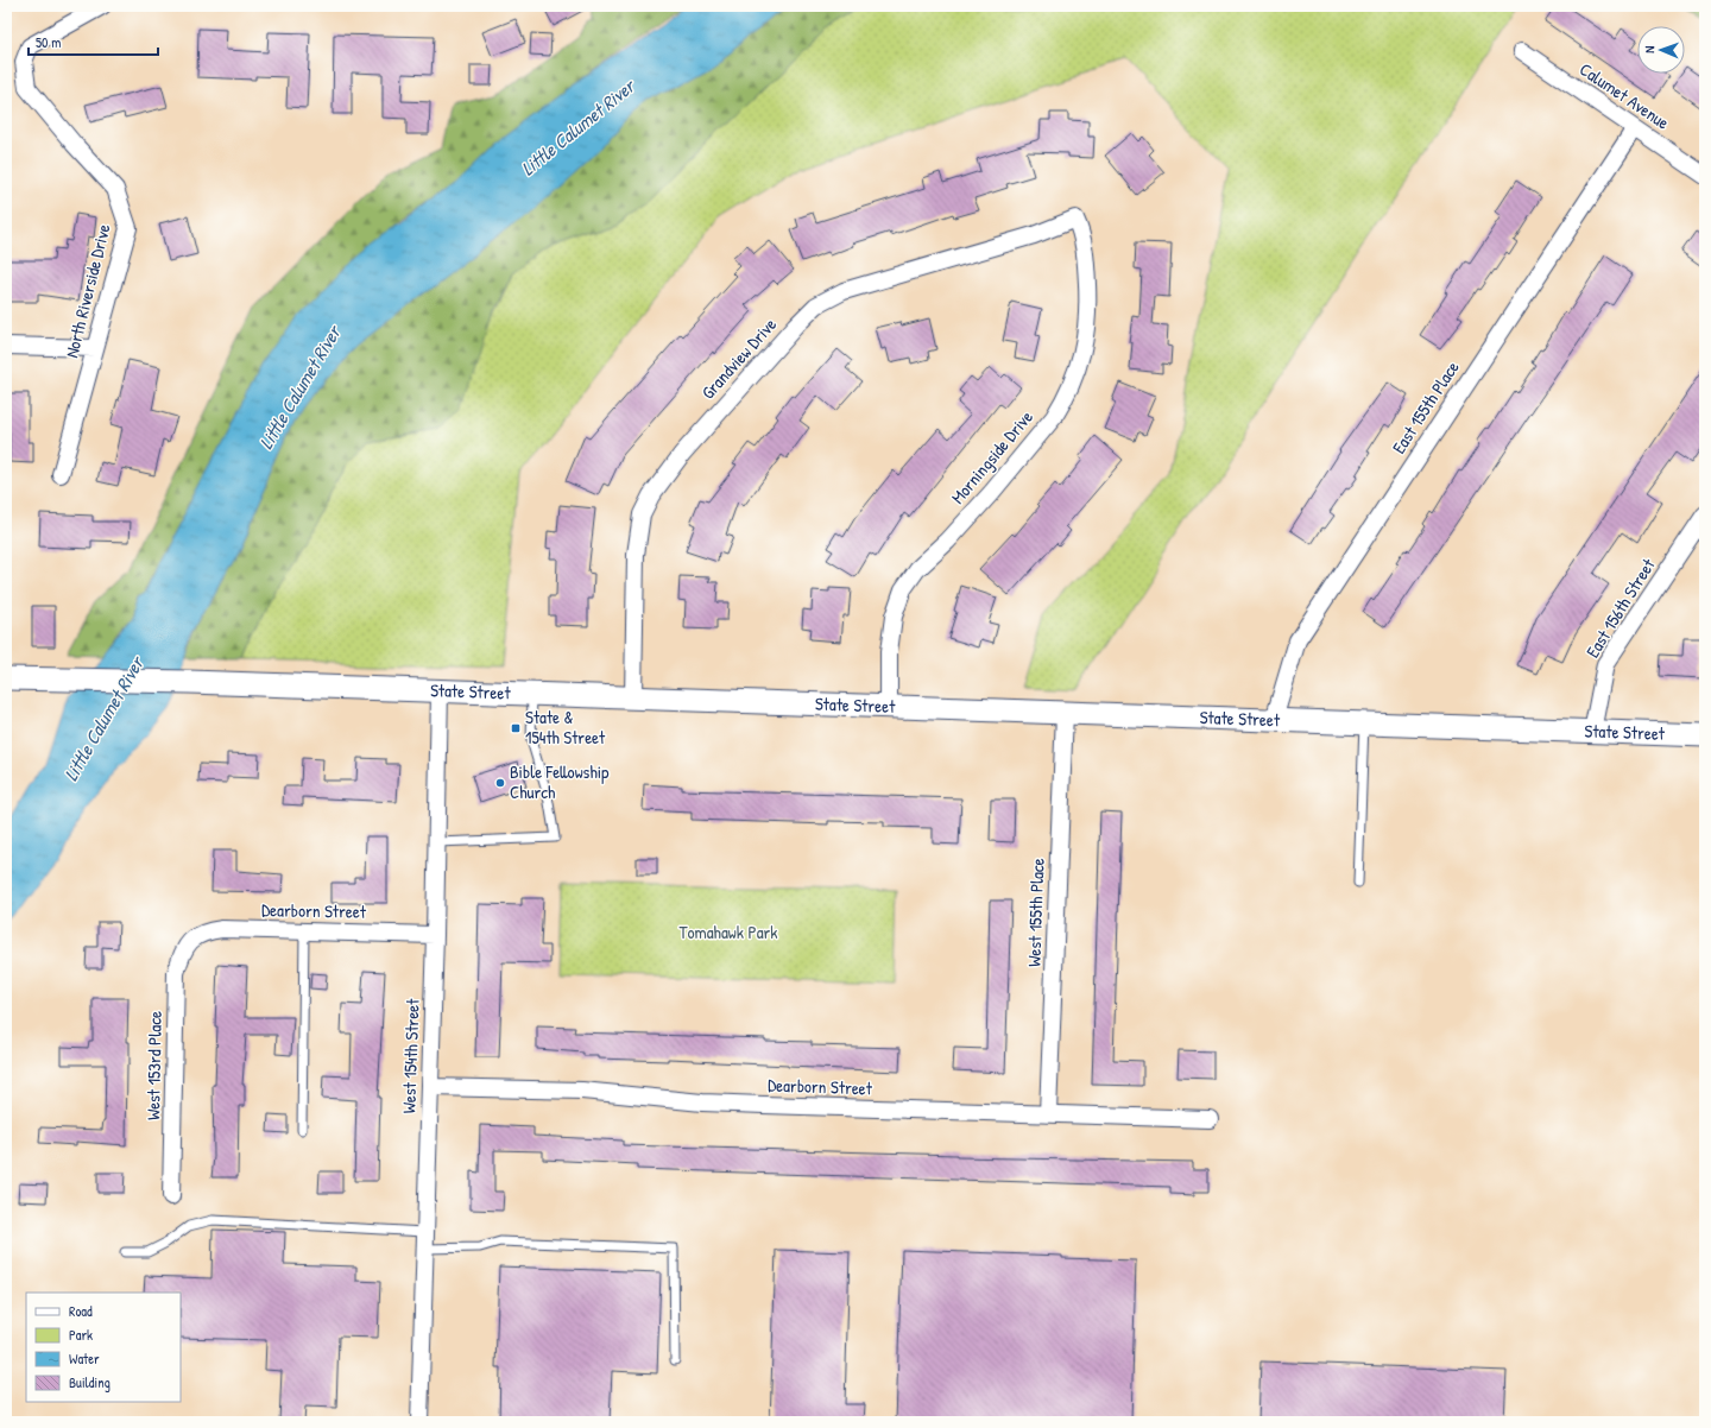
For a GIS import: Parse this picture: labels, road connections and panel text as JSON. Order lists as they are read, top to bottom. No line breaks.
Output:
{"streets":{"main road":["State Street"],"street":["Calumet Avenue","North Riverside Drive","Grandview Drive","East 155th Place","Morningside Drive","East 156th Street","Dearborn Street","West 155th Place","West 154th Street","West 153rd Place"]},"crossings":[["Calumet Avenue","East 155th Place"],["Grandview Drive","Morningside Drive"],["Grandview Drive","State Street"],["East 155th Place","State Street"],["Morningside Drive","State Street"],["East 156th Street","State Street"],["State Street","West 155th Place"],["State Street","West 154th Street"],["Dearborn Street","West 155th Place"],["Dearborn Street","West 154th Street"],["Dearborn Street","West 153rd Place"]],"water":["Little Calumet River"],"parks":["Tomahawk Park"],"places":{"transit":["State & 154th Street"],"other":["Bible Fellowship Church"]},"legend":["Road","Park","Water","Building"],"scale_bar":"50 m","north":"left"}
